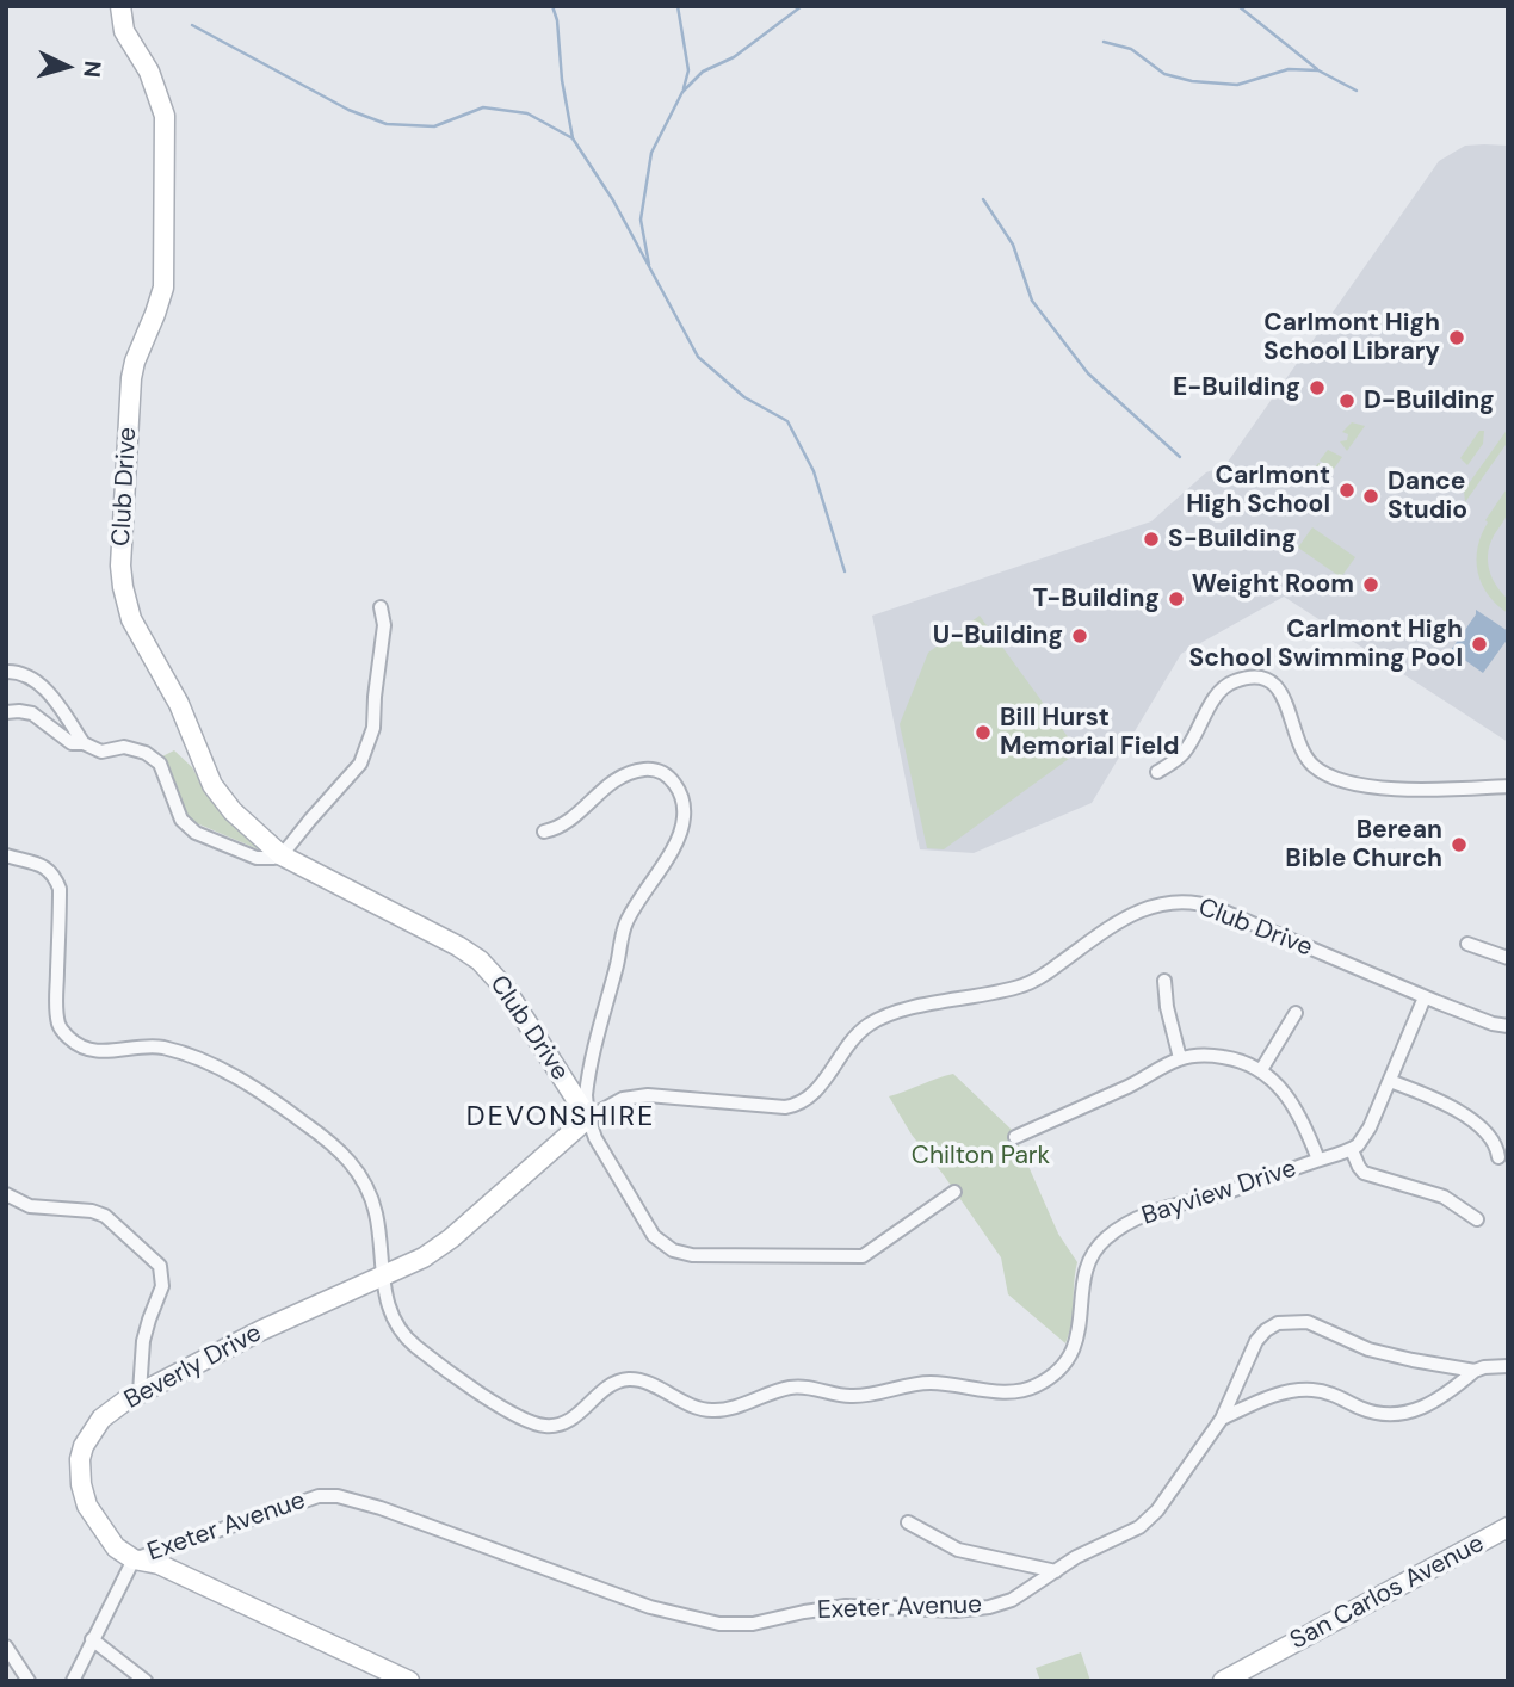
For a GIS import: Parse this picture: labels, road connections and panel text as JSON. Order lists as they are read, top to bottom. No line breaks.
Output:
{"streets":{"street":["Club Drive","Bayview Drive","Beverly Drive","Exeter Avenue","San Carlos Avenue"]},"crossings":[["Club Drive","Beverly Drive"],["Bayview Drive","Beverly Drive"],["Beverly Drive","Exeter Avenue"]],"districts":["DEVONSHIRE"],"parks":["Chilton Park"],"places":["Carlmont High School Library","E-Building","D-Building","Carlmont High School","Dance Studio","S-Building","Weight Room","T-Building","U-Building","Carlmont High School Swimming Pool","Bill Hurst Memorial Field","Berean Bible Church"],"north":"right"}
